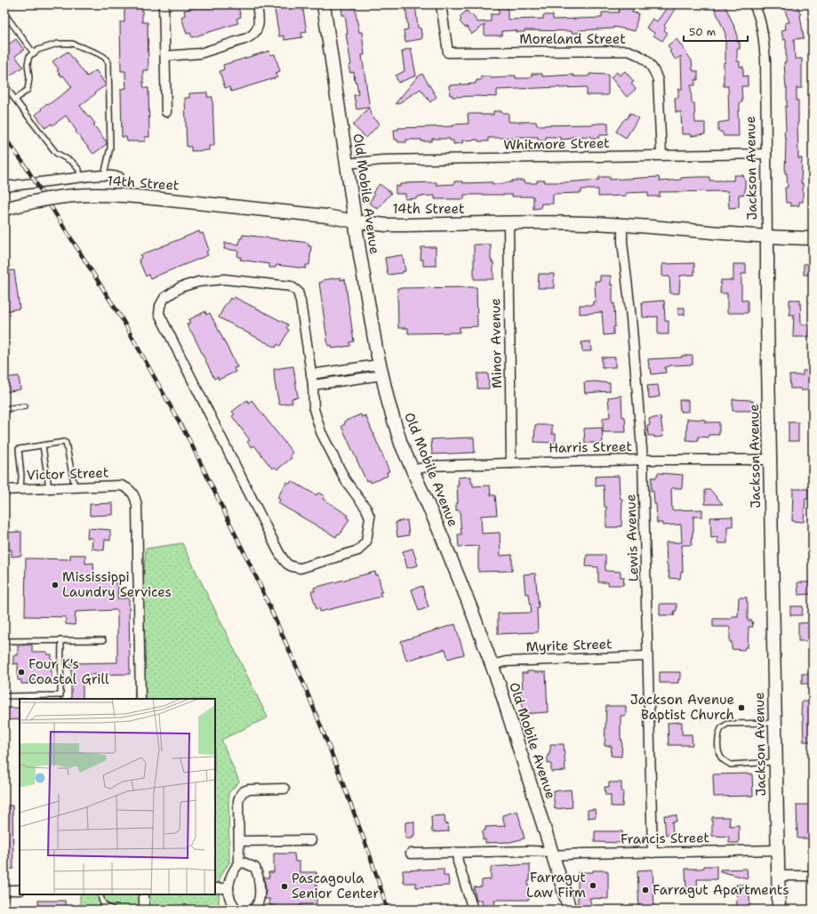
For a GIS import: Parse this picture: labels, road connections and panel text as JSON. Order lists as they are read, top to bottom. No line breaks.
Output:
{"streets":{"street":["Moreland Street","Whitmore Street","Jackson Avenue","14th Street","Old Mobile Avenue","Minor Avenue","Harris Street","Victor Street","Lewis Avenue","Myrite Street","Francis Street"]},"crossings":[["Moreland Street","Whitmore Street"],["Whitmore Street","Jackson Avenue"],["Whitmore Street","Old Mobile Avenue"],["Jackson Avenue","14th Street"],["Jackson Avenue","Harris Street"],["Jackson Avenue","Francis Street"],["14th Street","Old Mobile Avenue"],["14th Street","Minor Avenue"],["14th Street","Lewis Avenue"],["Old Mobile Avenue","Harris Street"],["Old Mobile Avenue","Myrite Street"],["Old Mobile Avenue","Francis Street"],["Minor Avenue","Harris Street"],["Harris Street","Lewis Avenue"],["Lewis Avenue","Myrite Street"],["Lewis Avenue","Francis Street"]],"places":["Mississippi Laundry Services","Four K's Coastal Grill","Jackson Avenue Baptist Church","Farragut Law Firm","Pascagoula Senior Center","Farragut Apartments"],"scale_bar":"50 m"}
